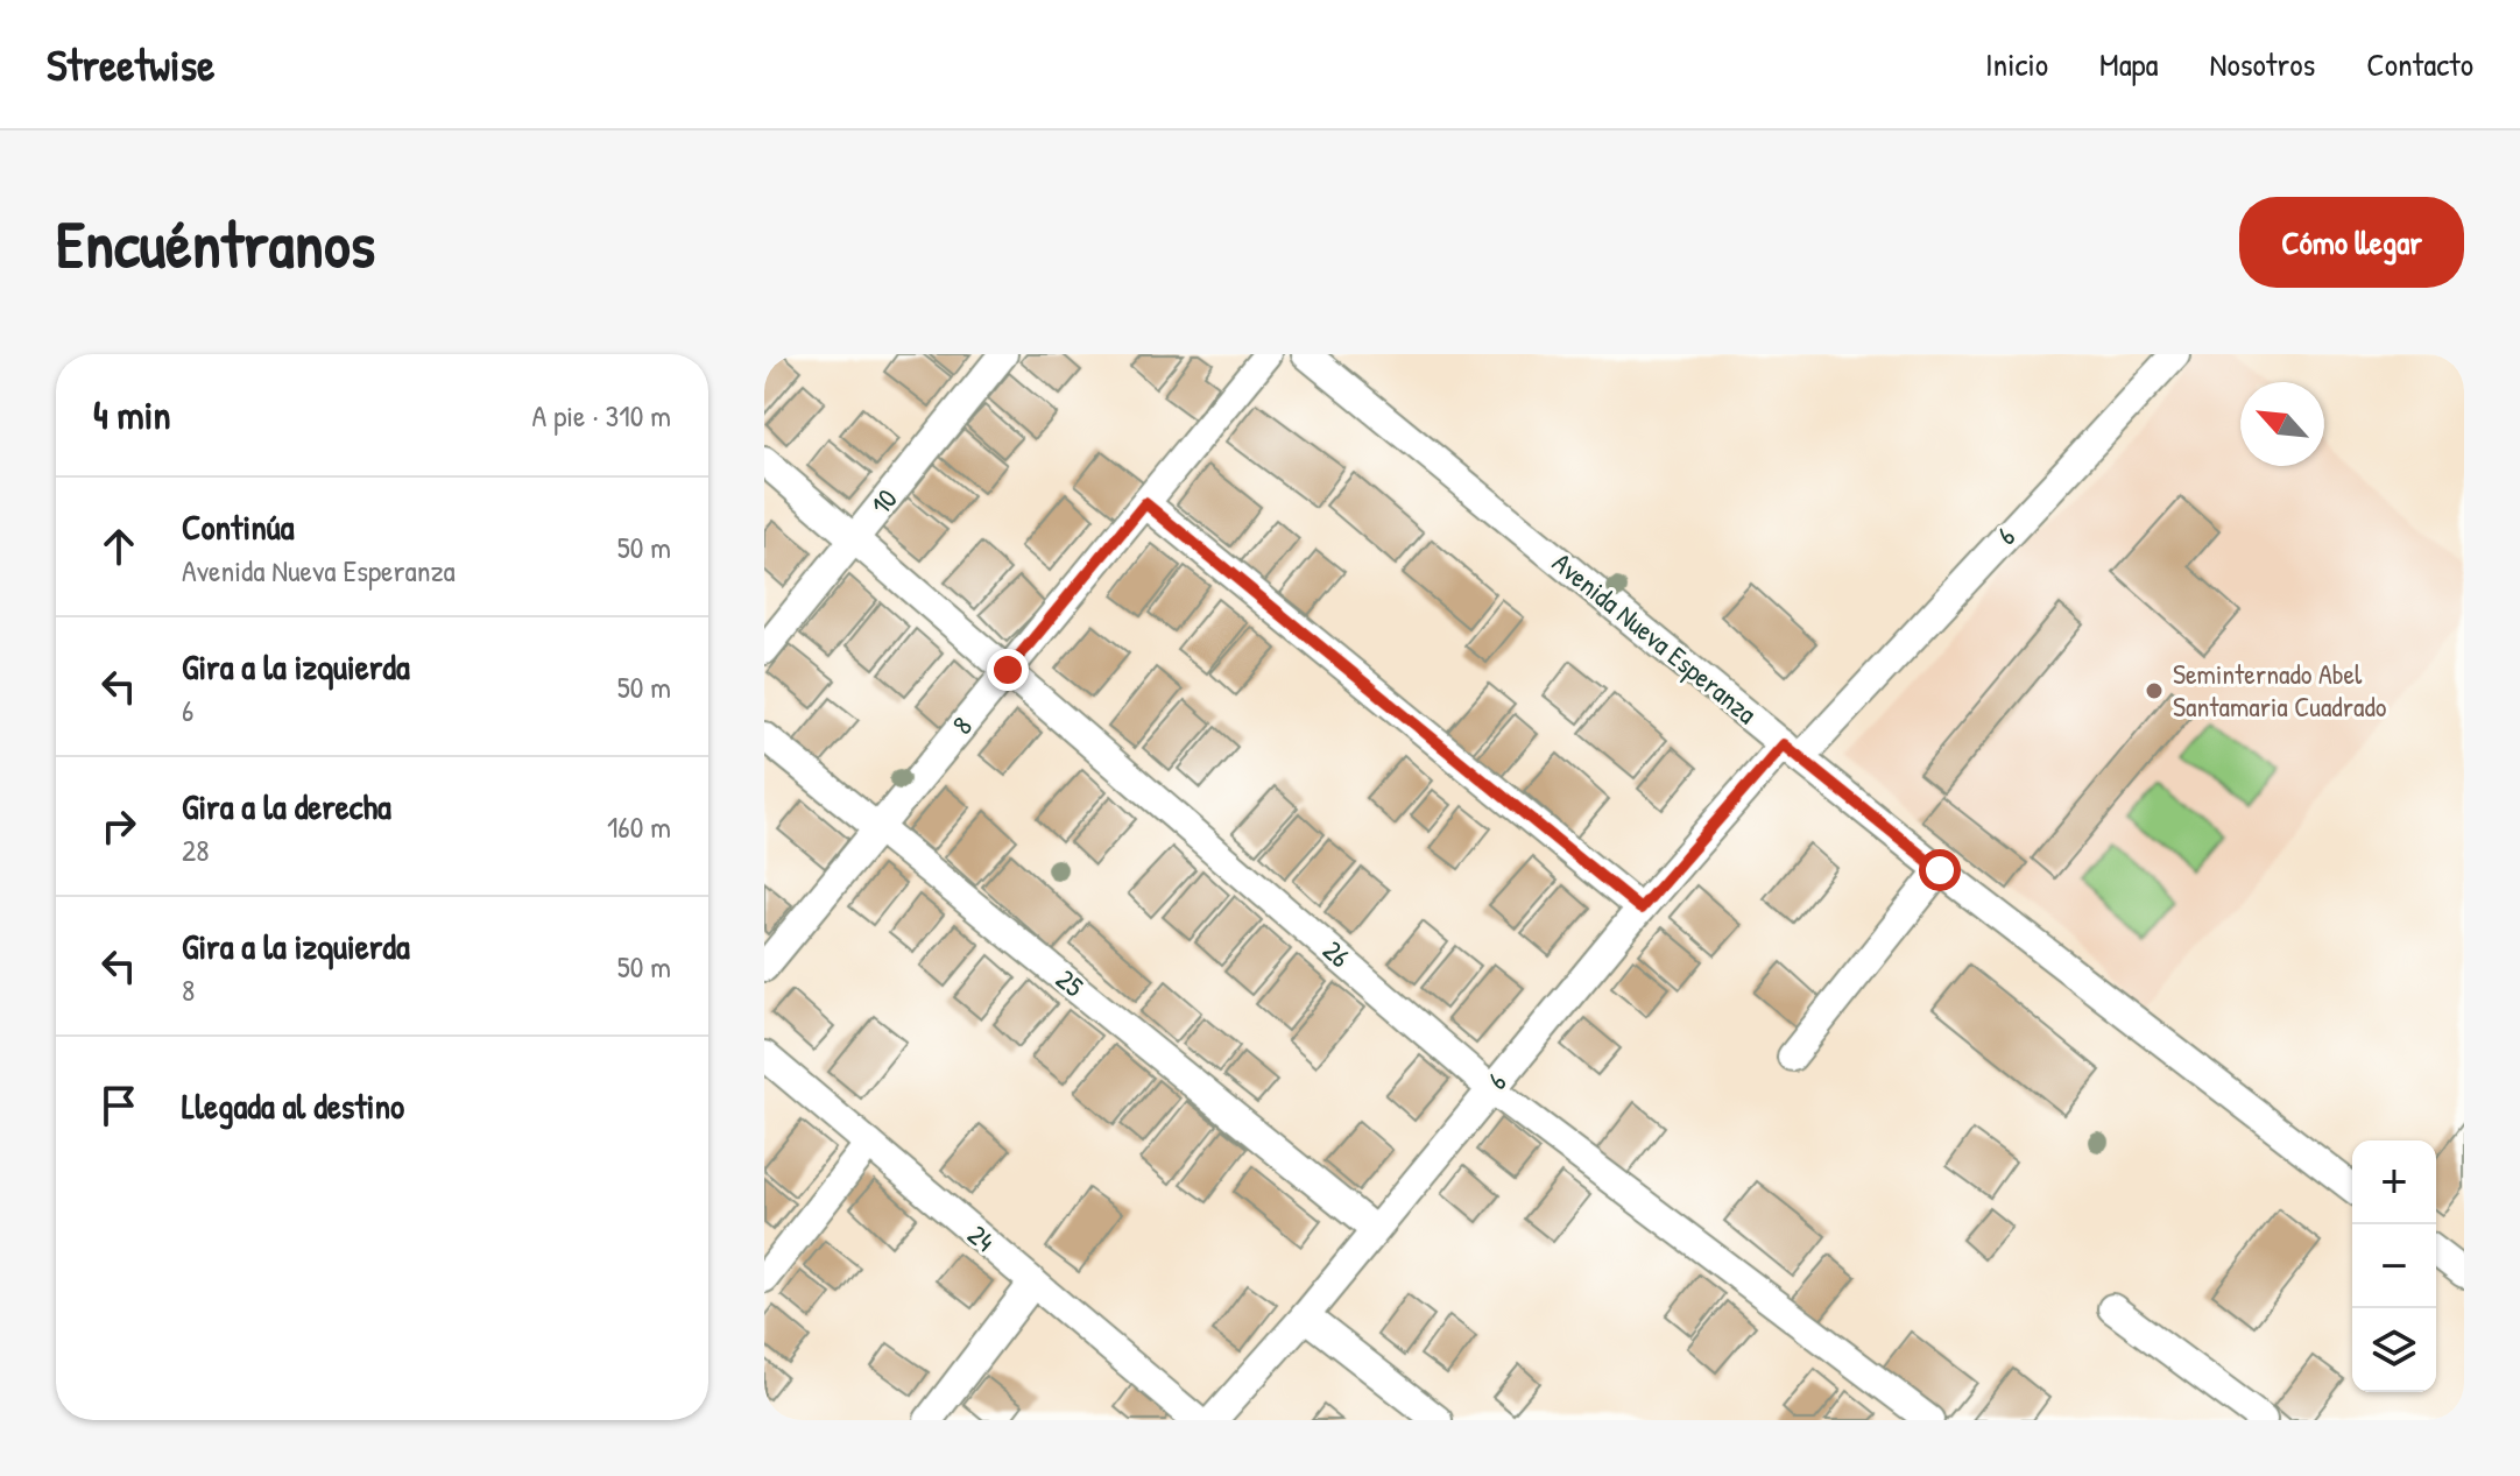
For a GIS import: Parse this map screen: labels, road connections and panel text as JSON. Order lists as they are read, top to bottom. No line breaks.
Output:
{"streets":{"street":["10","6","Avenida Nueva Esperanza","8","26","25","24"]},"crossings":[["10","26"],["6","Avenida Nueva Esperanza"],["6","26"],["6","25"],["8","26"],["8","25"]],"places":["Seminternado Abel Santamaria Cuadrado"],"north":"top left","page":{"header":"Streetwise","nav":["Inicio","Mapa","Nosotros","Contacto"],"buttons":"Cómo llegar","title":"Encuéntranos","heading":["4 min","A pie · 310 m"],"list":[["Continúa","Avenida Nueva Esperanza","50 m"],["Gira a la izquierda","6","50 m"],["Gira a la derecha","28","160 m"],["Gira a la izquierda","8","50 m"],"Llegada al destino"],"map_buttons":["+","−"]}}
